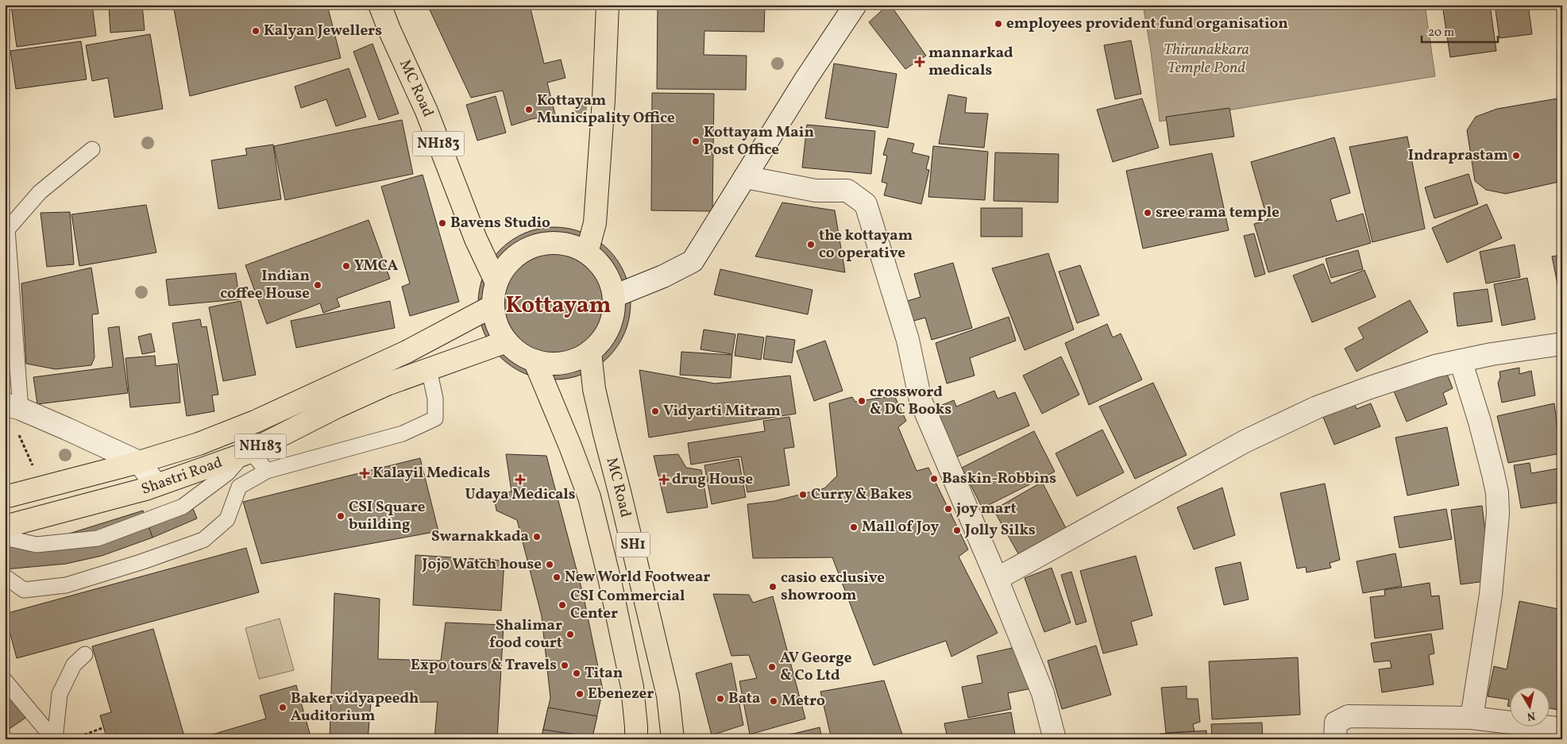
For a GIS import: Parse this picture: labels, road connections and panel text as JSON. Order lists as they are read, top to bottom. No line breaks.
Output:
{"streets":{"main road":["MC Road","NH183","Shastri Road","SH1"]},"crossings":[["MC Road","Shastri Road"]],"districts":["Kottayam"],"water":["Thirunakkara Temple Pond"],"places":{"other":["employees provident fund organisation","Kalyan Jewellers","Kottayam Municipality Office","Kottayam Main Post Office","Indraprastam","sree rama temple","Bavens Studio","the kottayam co operative","YMCA","Indian coffee House","crossword & DC Books","Vidyarti Mitram","Baskin-Robbins","Curry & Bakes","joy mart","CSI Square building","Mall of Joy","Jolly Silks","Swarnakkada","Jojo Watch house","New World Footwear","casio exclusive showroom","CSI Commercial Center","Shalimar food court","Expo tours & Travels","AV George & Co Ltd","Titan","Ebenezer","Bata","Metro","Baker vidyapeedh Auditorium"],"health":["mannarkad medicals","Kalayil Medicals","Udaya Medicals","drug House"]},"scale_bar":"20 m","north":"bottom"}
